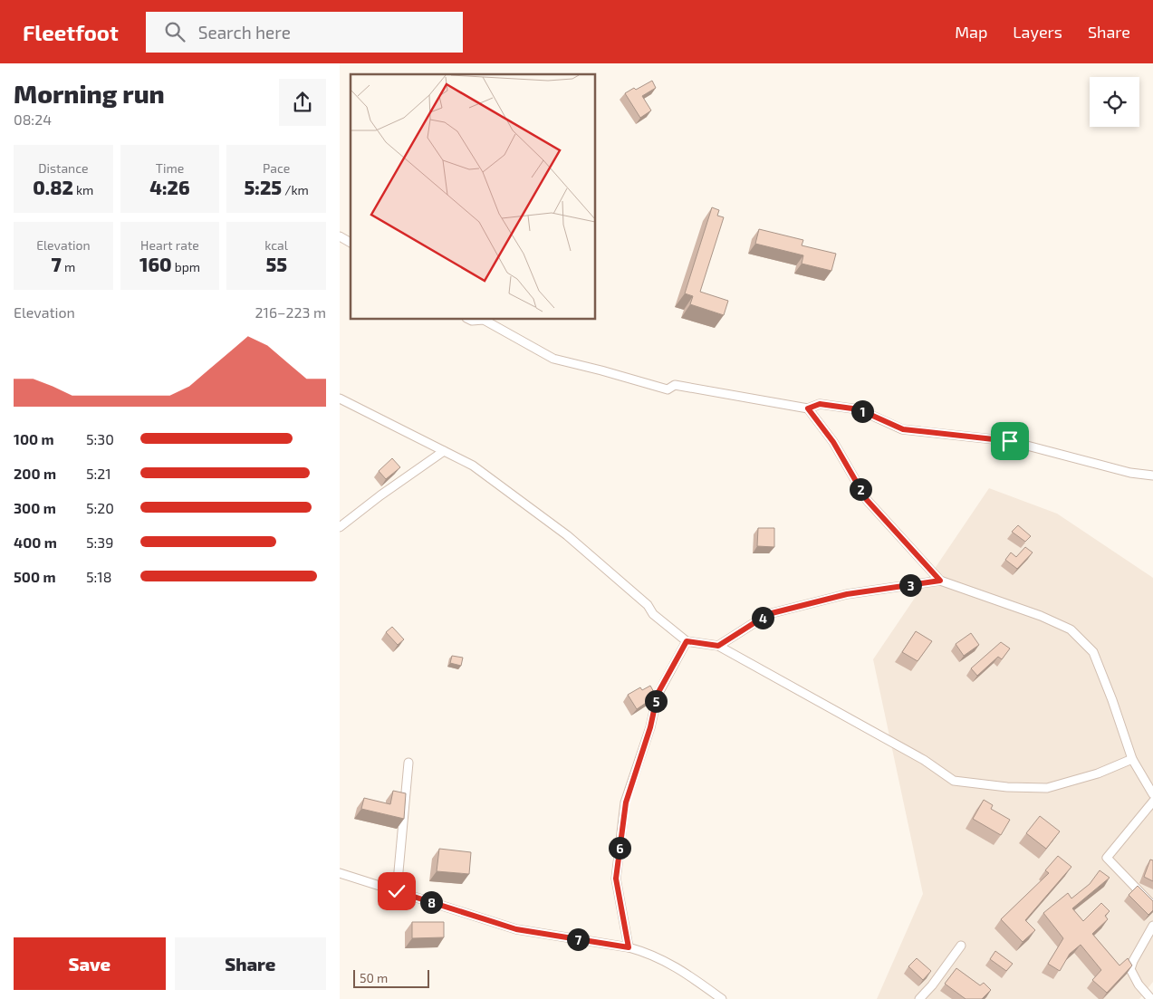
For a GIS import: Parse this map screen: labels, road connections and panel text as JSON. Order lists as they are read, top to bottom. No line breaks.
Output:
{"scale_bar":"50 m","page":{"header":"Fleetfoot","search":"Search here","nav":["Map","Layers","Share"],"heading":["Morning run","08:24"],"stats":[["Distance","0.82 km"],["Time","4:26"],["Pace","5:25 /km"],["Elevation","7 m"],["Heart rate","160 bpm"],["kcal","55"]],"chart":["Elevation","216–223 m"],"pins":["1","2","3","4","5","6","8","7"],"list":[{"name":"100 m","note":"5:30"},{"name":"200 m","note":"5:21"},{"name":"300 m","note":"5:20"},{"name":"400 m","note":"5:39"},{"name":"500 m","note":"5:18"}],"buttons":["Save","Share"],"scale":"50 m"}}
